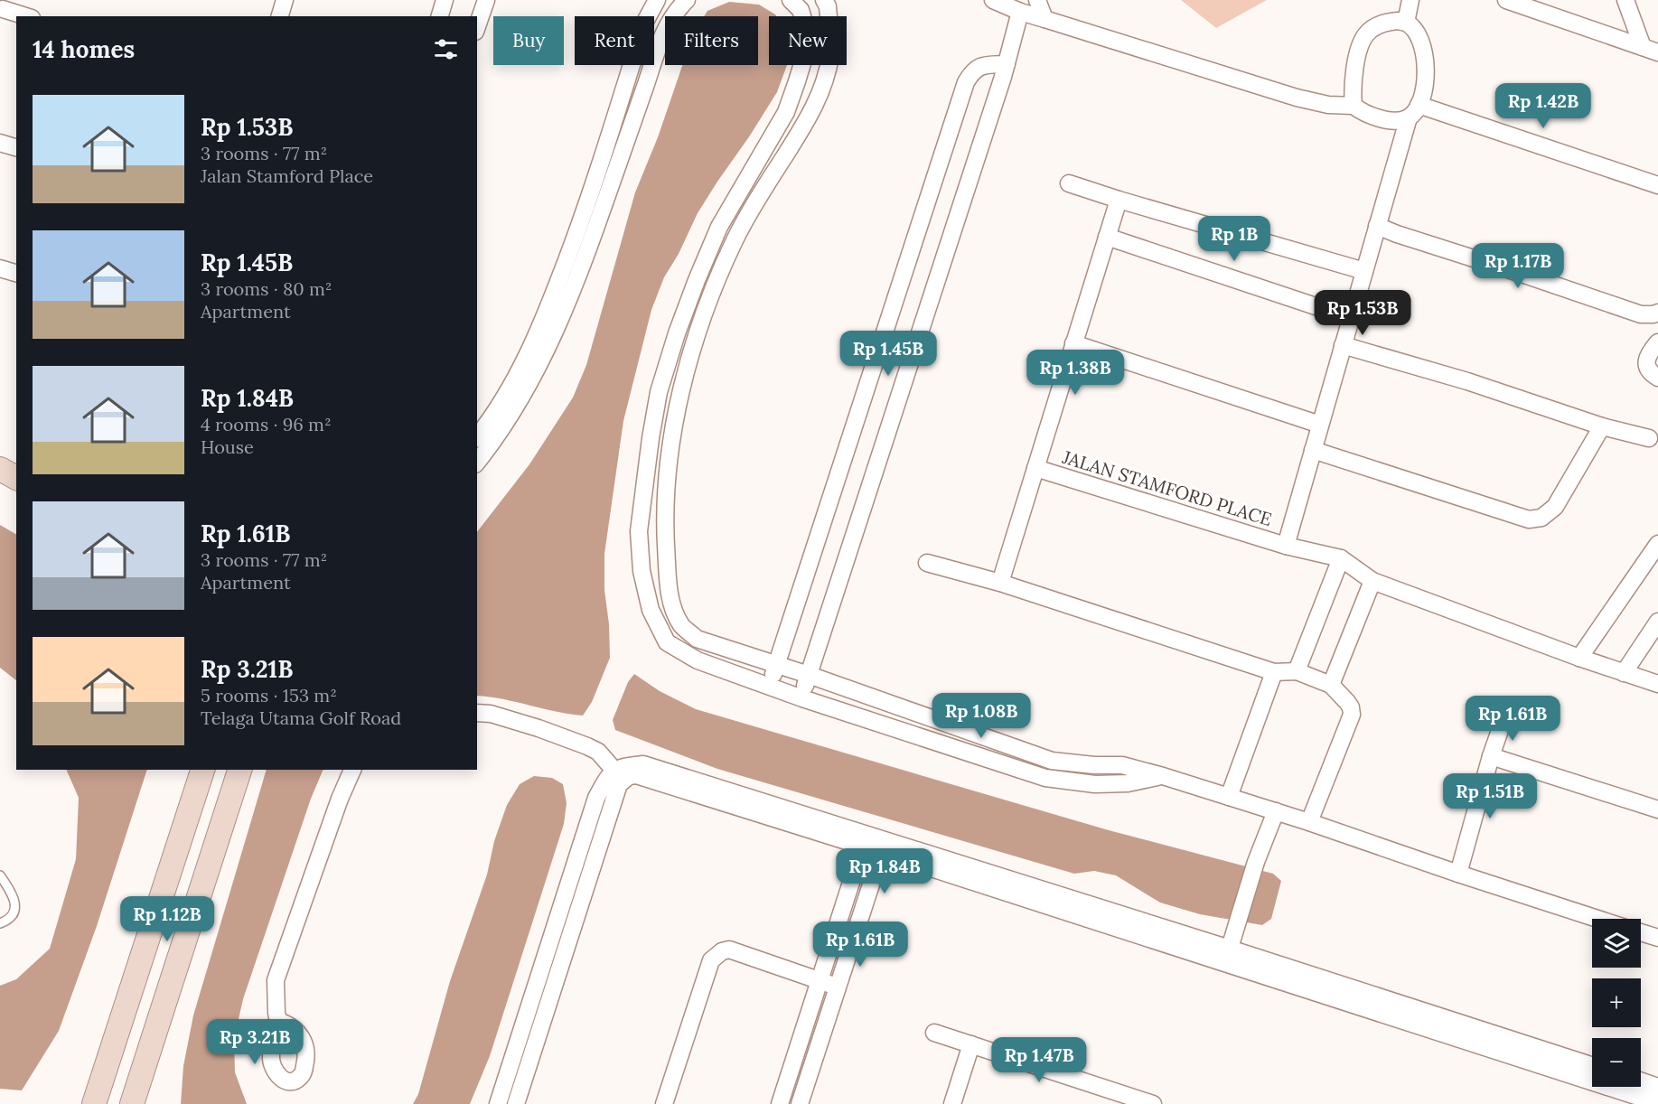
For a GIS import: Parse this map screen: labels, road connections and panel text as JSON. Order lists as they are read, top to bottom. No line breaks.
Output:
{"streets":{"street":["JALAN STAMFORD PLACE"]},"page":{"chip":["Buy","Rent","Filters","New"],"heading":"14 homes","list":[{"name":"Rp 1.53B","note":"3 rooms · 77 m² · Jalan Stamford Place"},{"name":"Rp 1.45B","note":"3 rooms · 80 m² · Apartment"},{"name":"Rp 1.84B","note":"4 rooms · 96 m² · House"},{"name":"Rp 1.61B","note":"3 rooms · 77 m² · Apartment"},{"name":"Rp 3.21B","note":"5 rooms · 153 m² · Telaga Utama Golf Road"}],"price":["Rp 1.42B","Rp 1B","Rp 1.17B","Rp 1.53B","Rp 1.45B","Rp 1.38B","Rp 1.08B","Rp 1.61B","Rp 1.51B","Rp 1.84B","Rp 1.12B","Rp 1.61B","Rp 3.21B","Rp 1.47B"],"map_buttons":["+","−"]}}
